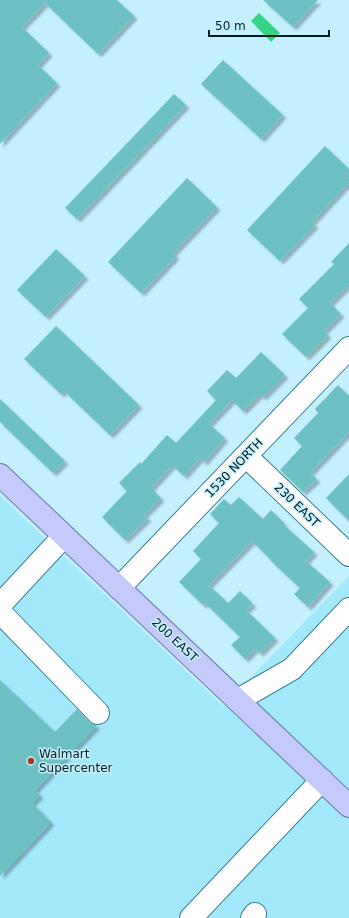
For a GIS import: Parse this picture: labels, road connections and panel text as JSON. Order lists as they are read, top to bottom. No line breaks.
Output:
{"streets":{"main road":["200 EAST"],"street":["1530 NORTH","230 EAST"]},"crossings":[["1530 NORTH","230 EAST"],["1530 NORTH","200 EAST"]],"places":["Walmart Supercenter"],"scale_bar":"50 m"}
